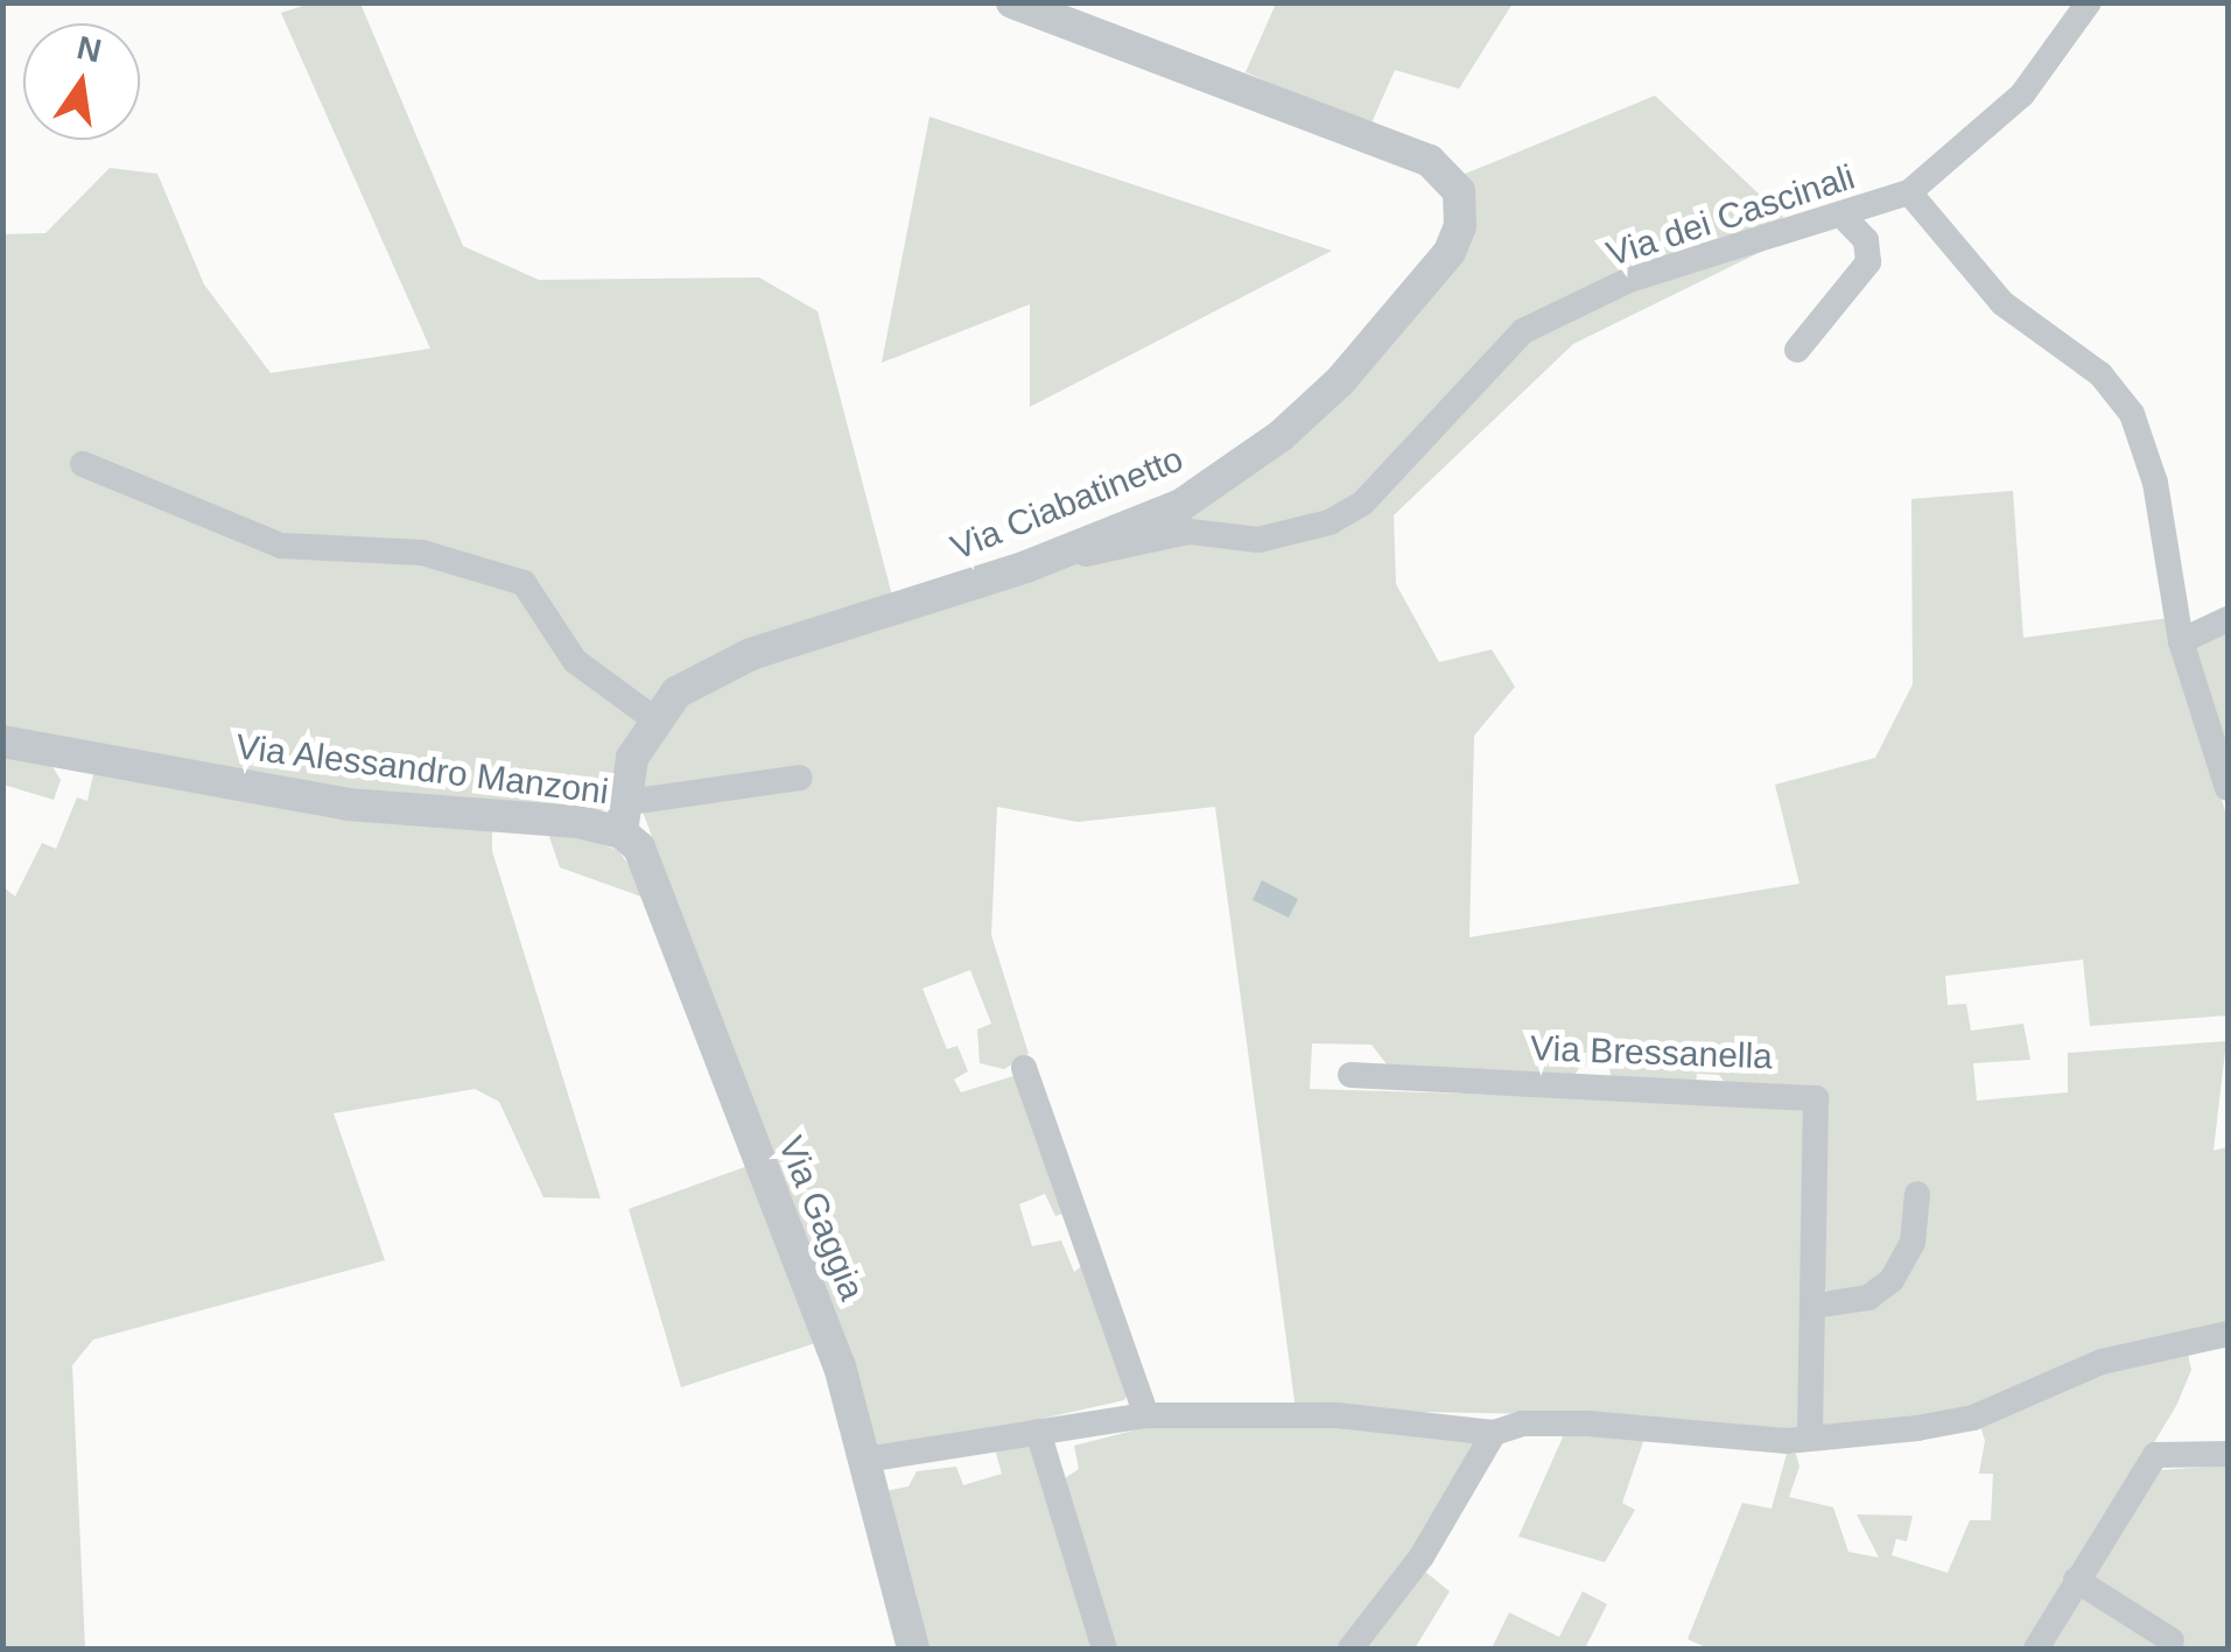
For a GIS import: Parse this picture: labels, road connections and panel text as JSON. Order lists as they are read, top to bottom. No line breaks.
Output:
{"streets":{"street":["Via dei Cascinali","Via Ciabatinetto","Via Alessandro Manzoni","Via Bressanella","Via Gaggia"]},"crossings":[["Via dei Cascinali","Via Ciabatinetto"],["Via Ciabatinetto","Via Alessandro Manzoni"],["Via Alessandro Manzoni","Via Gaggia"]],"north":"top"}
